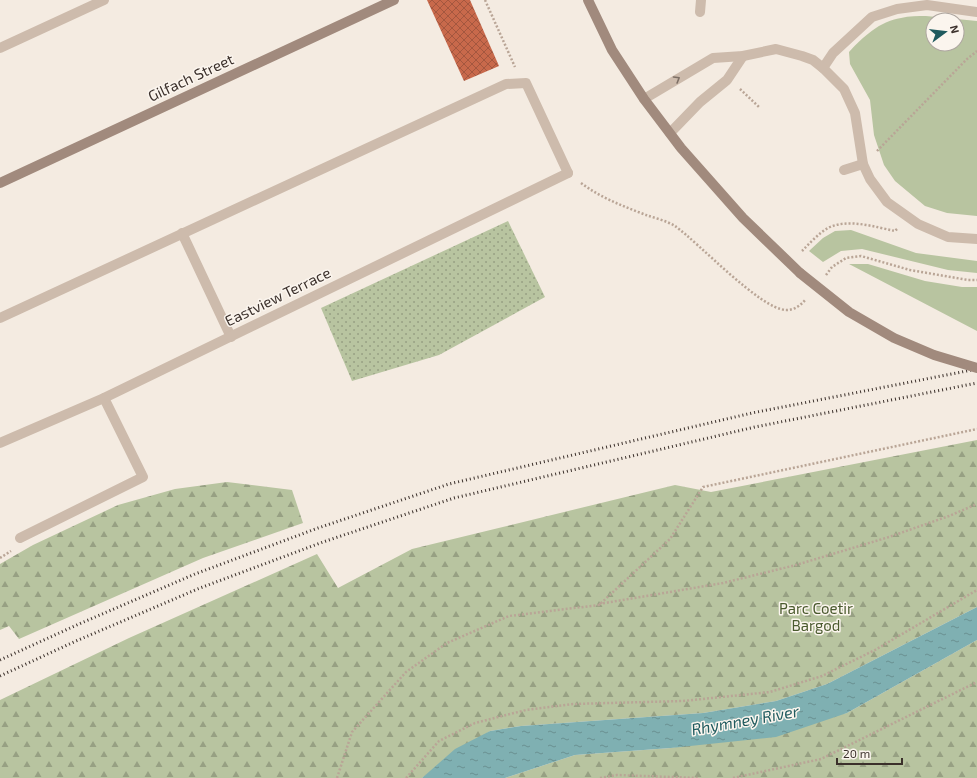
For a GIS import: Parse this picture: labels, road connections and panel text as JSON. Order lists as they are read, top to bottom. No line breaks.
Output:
{"streets":{"street":["Gilfach Street","Eastview Terrace"]},"water":["Rhymney River"],"parks":["Parc Coetir Bargod"],"scale_bar":"20 m","north":"right"}
